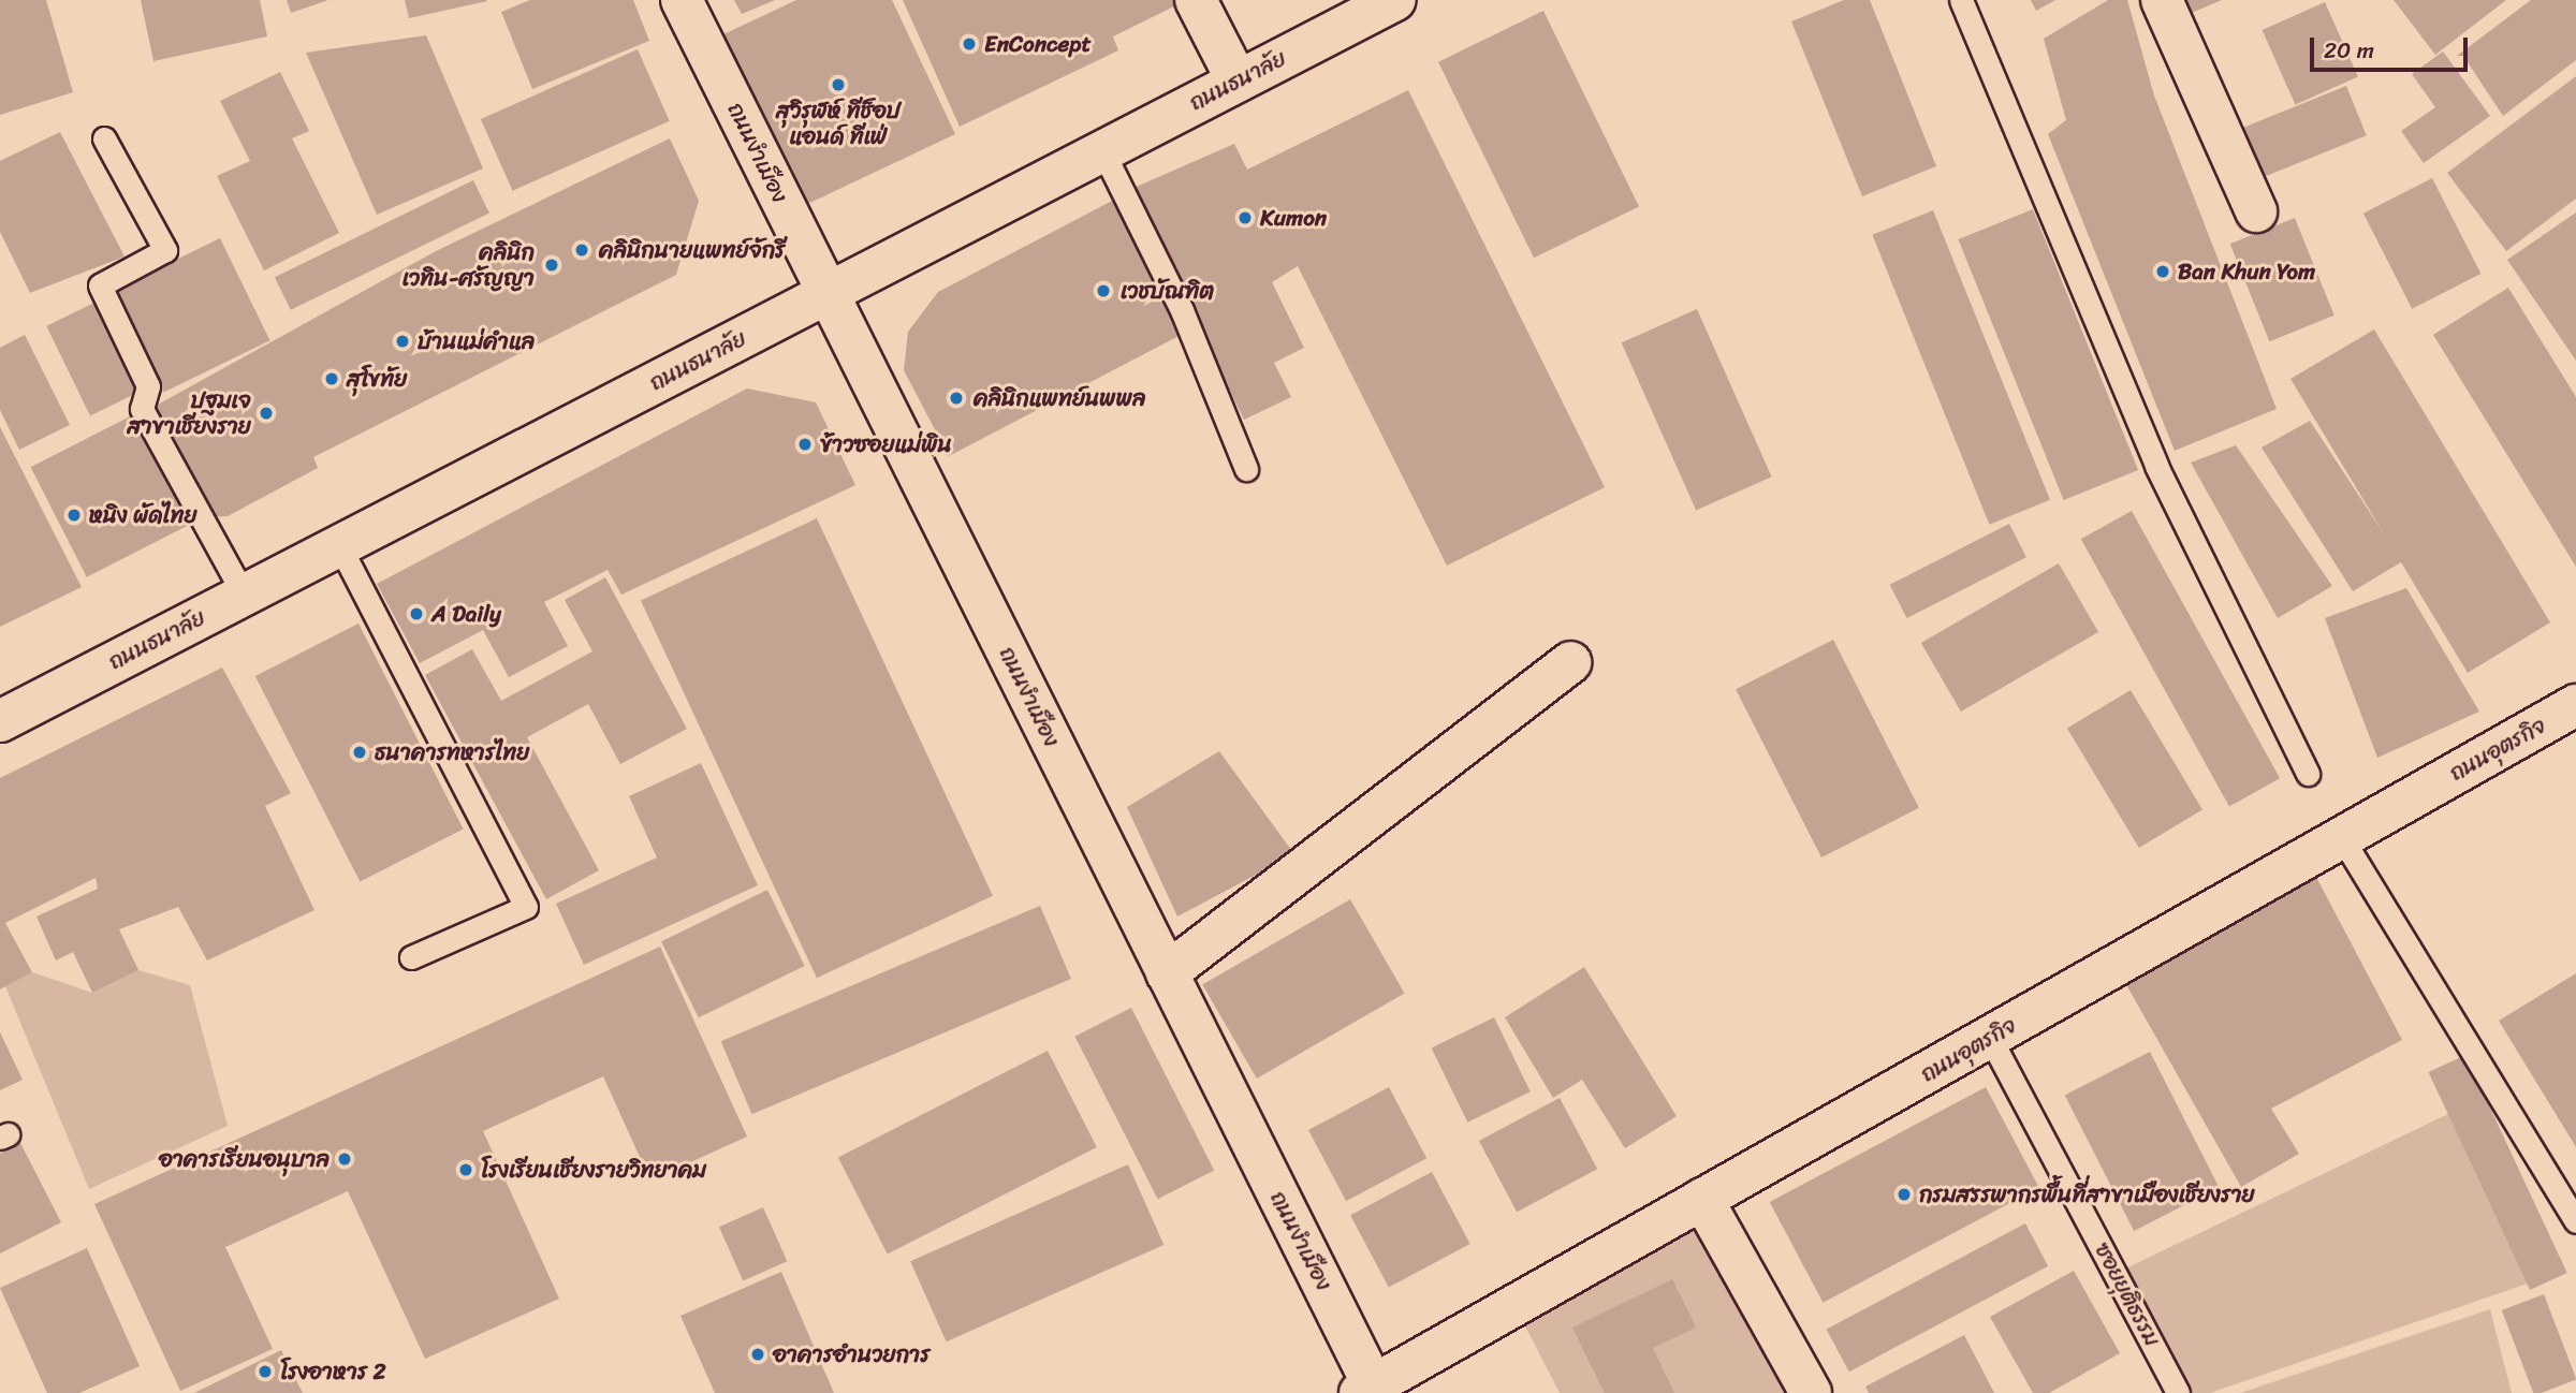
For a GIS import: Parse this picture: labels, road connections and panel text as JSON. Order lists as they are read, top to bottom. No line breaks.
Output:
{"streets":{"street":["ถนนธนาลัย","ถนนงำเมือง","ถนนอุตรกิจ"],"lane":["ซอยยุติธรรม"]},"crossings":[["ถนนธนาลัย","ถนนงำเมือง"],["ถนนงำเมือง","ถนนอุตรกิจ"],["ถนนอุตรกิจ","ซอยยุติธรรม"]],"places":["EnConcept","สุวิรุฬห์ ทีช็อป แอนด์ ทีเฟ่","Kumon","คลินิกนายแพทย์จักรี","คลินิก เวทิน-ศรัญญา","Ban Khun Yom","เวชบัณฑิต","บ้านแม่คำแล","สุโขทัย","คลินิกแพทย์นพพล","ปฐมเจ สาขาเชียงราย","ข้าวซอยแม่พิน","หนิง ผัดไทย","A Daily","ธนาคารทหารไทย","อาคารเรียนอนุบาล","โรงเรียนเชียงรายวิทยาคม","กรมสรรพากรพื้นที่สาขาเมืองเชียงราย","อาคารอำนวยการ","โรงอาหาร 2"],"scale_bar":"20 m"}
